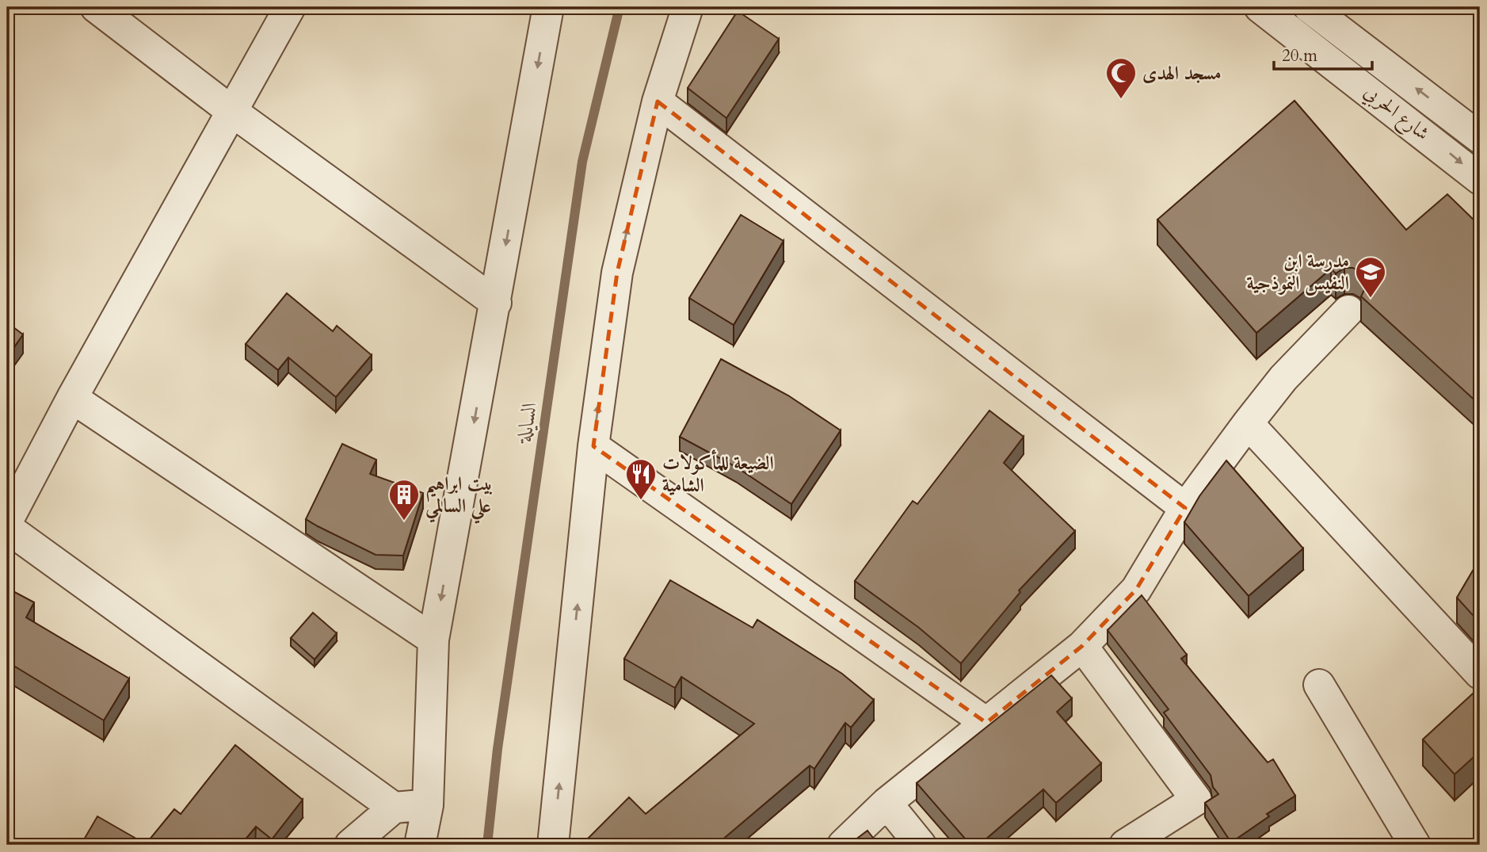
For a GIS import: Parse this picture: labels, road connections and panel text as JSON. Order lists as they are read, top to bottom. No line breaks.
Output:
{"streets":{"street":["شارع الحربي"]},"water":["السايلة"],"places":{"mosque":["مسجد الهدى"],"school or university":["مدرسة ابن النفيس النموذجية"],"restaurant":["الضيعة للمأكولات الشامية"],"building":["بيت ابراهيم علي السالمي"]},"scale_bar":"20 m"}
